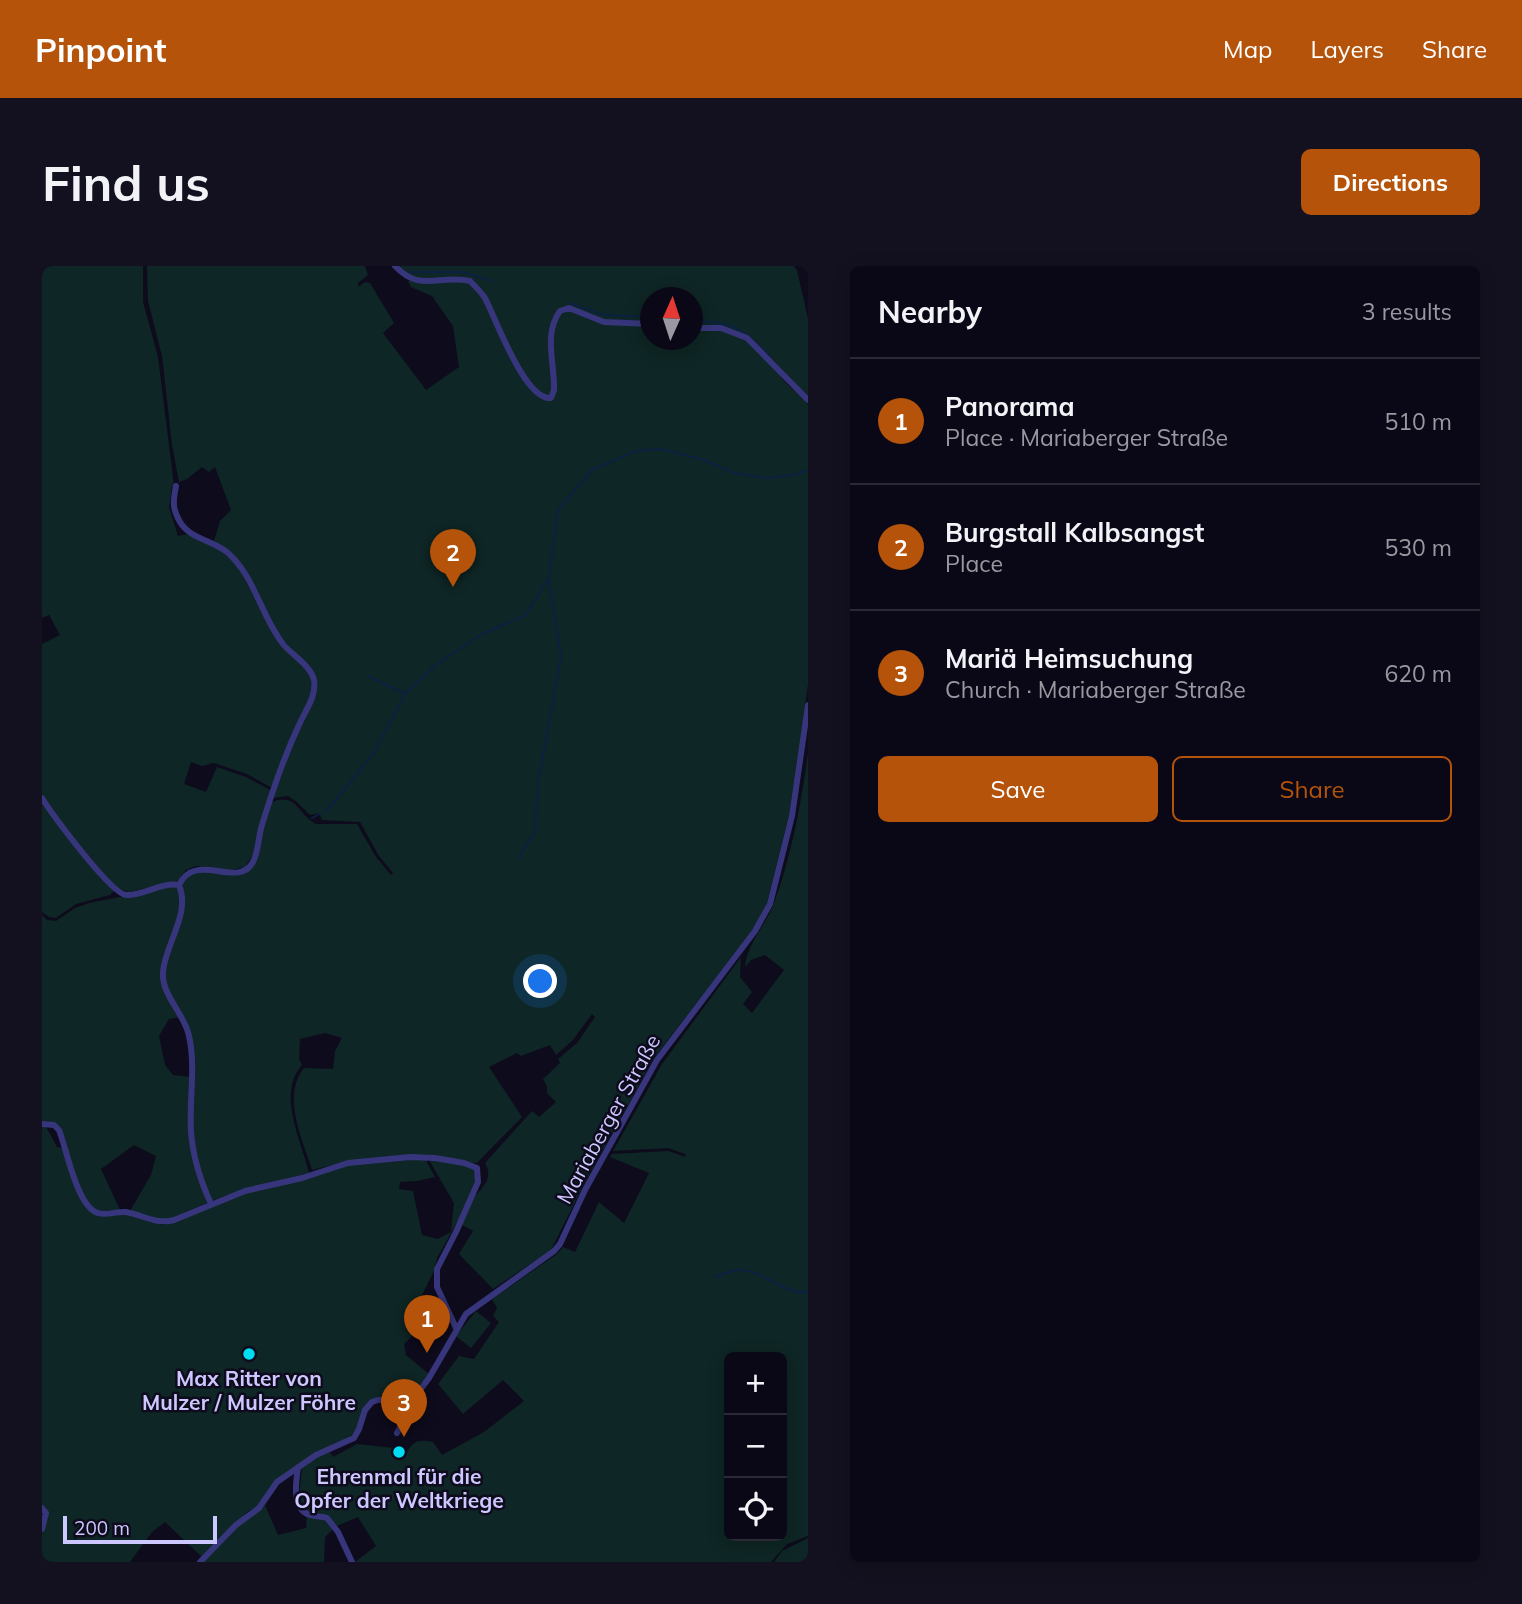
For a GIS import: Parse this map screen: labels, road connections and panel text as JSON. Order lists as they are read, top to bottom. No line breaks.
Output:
{"streets":{"street":["Mariaberger Straße"]},"places":["Max Ritter von Mulzer / Mulzer Föhre","Ehrenmal für die Opfer der Weltkriege"],"scale_bar":"200 m","north":"top","page":{"header":"Pinpoint","nav":["Map","Layers","Share"],"buttons":["Directions",["Save","Share"]],"title":"Find us","heading":["Nearby","3 results"],"list":[{"mark":"1","name":"Panorama","note":"Place · Mariaberger Straße","value":"510 m"},{"mark":"2","name":"Burgstall Kalbsangst","note":"Place","value":"530 m"},{"mark":"3","name":"Mariä Heimsuchung","note":"Church · Mariaberger Straße","value":"620 m"}],"pins":["2","1","3"],"map_buttons":["+","−"],"scale":"200 m"}}
